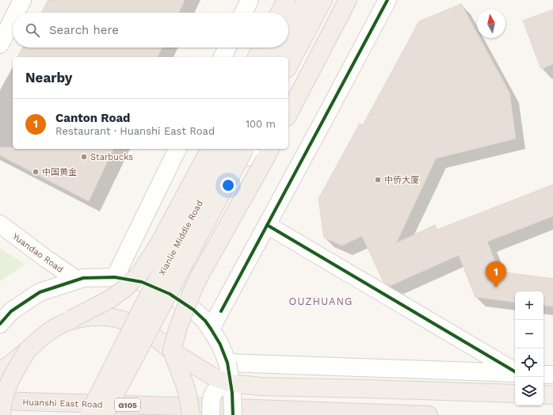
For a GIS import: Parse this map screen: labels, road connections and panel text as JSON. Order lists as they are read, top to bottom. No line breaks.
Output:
{"streets":{"highway":["Huanshi East Road","G105"],"main road":["Xianlie Middle Road"],"street":["Yuandao Road"]},"districts":["OUZHUANG"],"places":["Starbucks","中国黄金","中侨大厦"],"north":"top","page":{"search":"Search here","heading":"Nearby","list":[{"mark":"1","name":"Canton Road","note":"Restaurant · Huanshi East Road","value":"100 m"}],"pins":"1","map_buttons":["+","−"]}}
